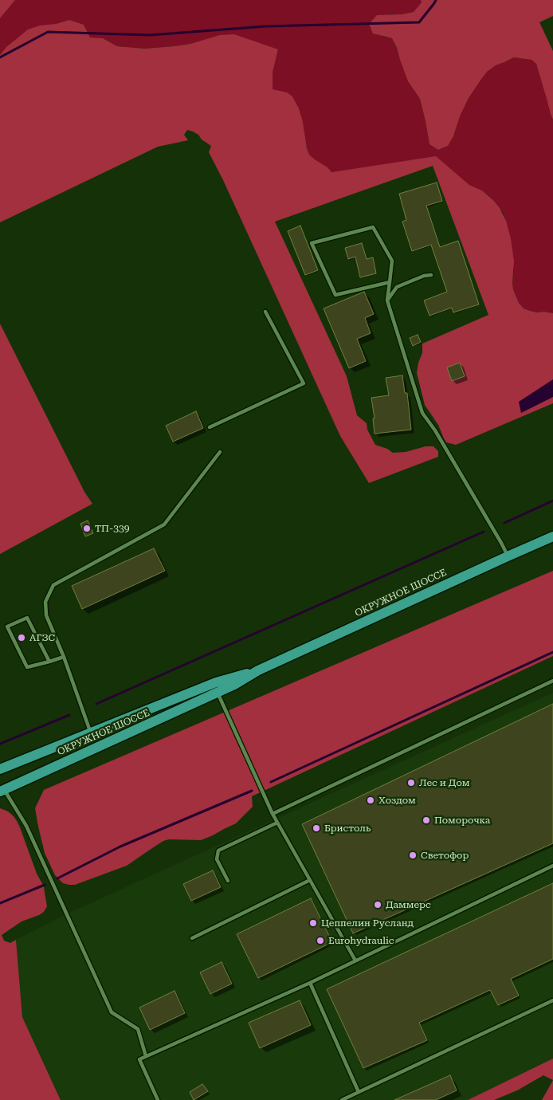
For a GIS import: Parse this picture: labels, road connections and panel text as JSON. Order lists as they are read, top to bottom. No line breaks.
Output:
{"streets":{"main road":["ОКРУЖНОЕ ШОССЕ"]},"places":["ТП-339","АГЗС","Лес и Дом","Хоздом","Поморочка","Бристоль","Светофор","Даммерс","Цеппелин Русланд","Eurohydraulic"]}
